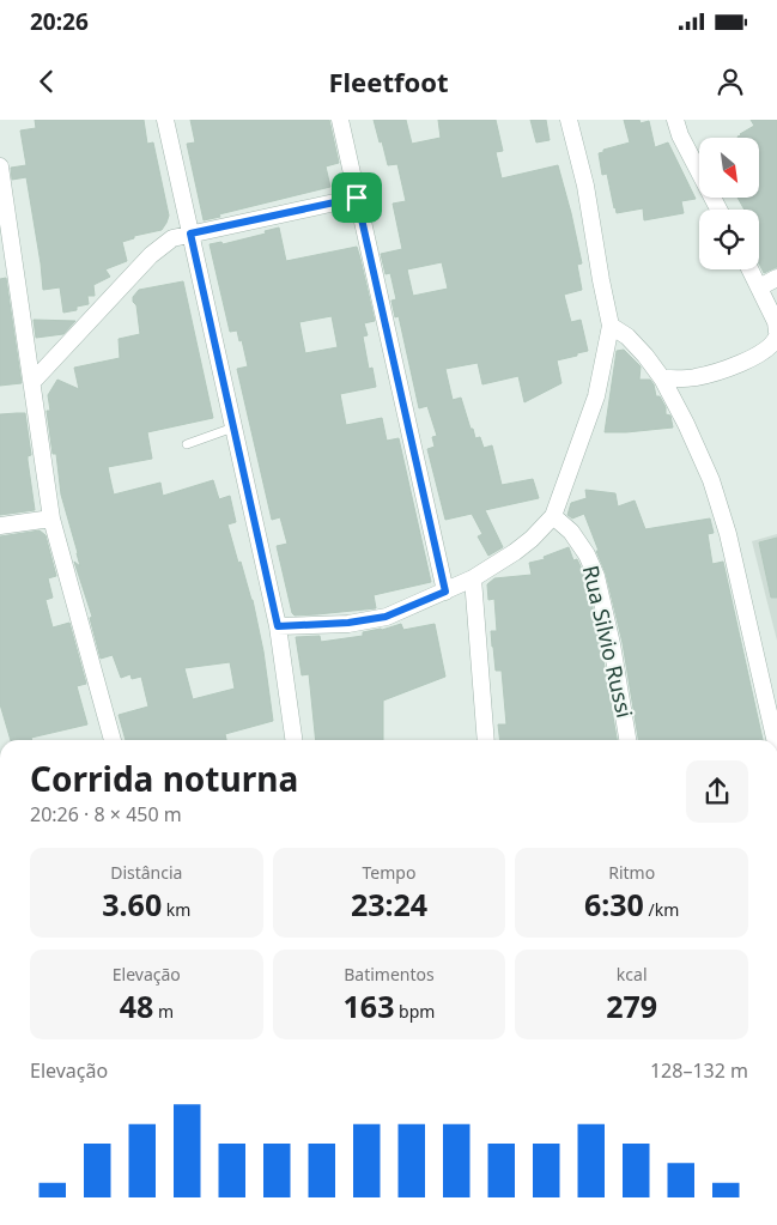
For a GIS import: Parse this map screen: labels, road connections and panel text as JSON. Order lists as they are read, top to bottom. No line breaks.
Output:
{"streets":{"street":["Rua Silvio Russi"]},"north":"bottom right","page":{"status":"20:26","header":"Fleetfoot","heading":["Corrida noturna","20:26 · 8 × 450 m"],"stats":[["Distância","3.60 km"],["Tempo","23:24"],["Ritmo","6:30 /km"],["Elevação","48 m"],["Batimentos","163 bpm"],["kcal","279"]],"chart":["Elevação","128–132 m"]}}
